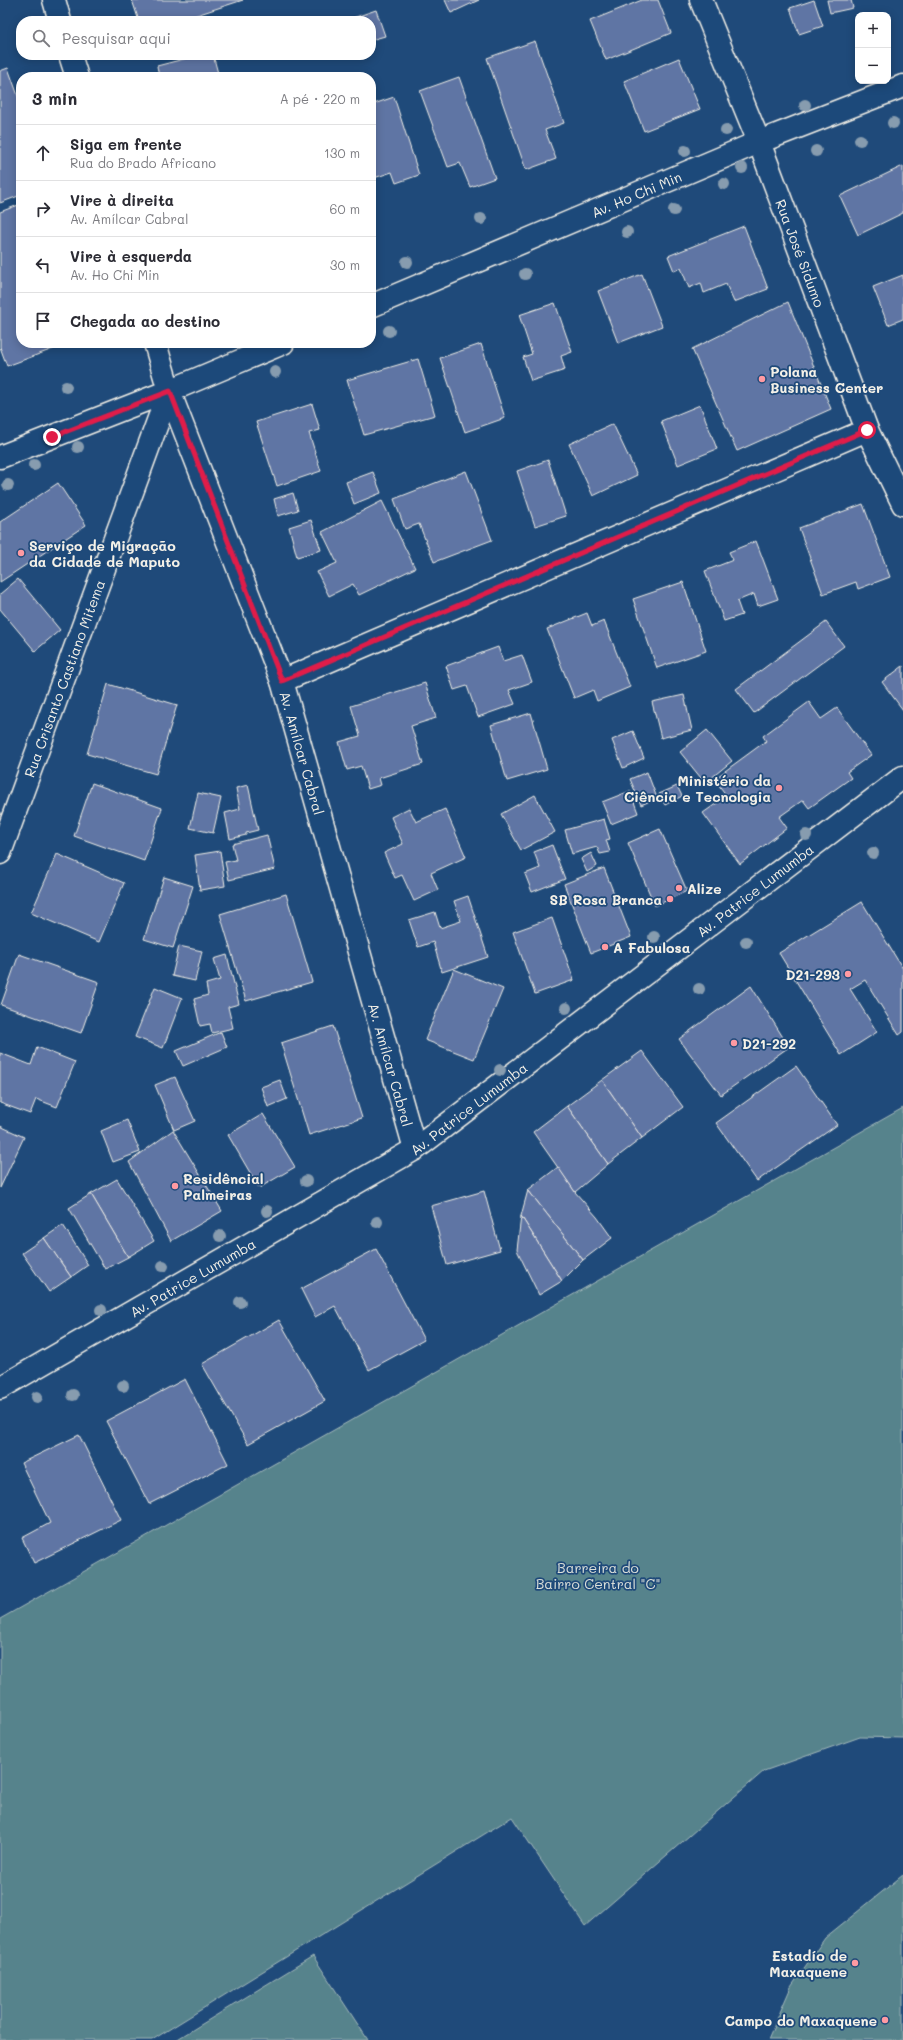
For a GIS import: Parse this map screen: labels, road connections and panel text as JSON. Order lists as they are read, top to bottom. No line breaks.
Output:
{"streets":{"street":["Av. Ho Chi Min","Rua José Sidumo","Rua Crisanto Castiano Mitema","Av. Amílcar Cabral","Av. Patrice Lumumba"]},"crossings":[["Av. Ho Chi Min","Rua José Sidumo"],["Rua Crisanto Castiano Mitema","Av. Amílcar Cabral"],["Av. Amílcar Cabral","Av. Patrice Lumumba"]],"parks":["Barreira do Bairro Central \"C\""],"places":["Polana Business Center","Serviço de Migração da Cidade de Maputo","Ministério da Ciência e Tecnologia","Alize","SB Rosa Branca","A Fabulosa","D21-293","D21-292","Residêncial Palmeiras","Estadío de Maxaquene","Campo do Maxaquene"],"page":{"map_buttons":["+","−"],"search":"Pesquisar aqui","heading":["3 min","A pé · 220 m"],"list":[["Siga em frente","Rua do Brado Africano","130 m"],["Vire à direita","Av. Amílcar Cabral","60 m"],["Vire à esquerda","Av. Ho Chi Min","30 m"],"Chegada ao destino"]}}
